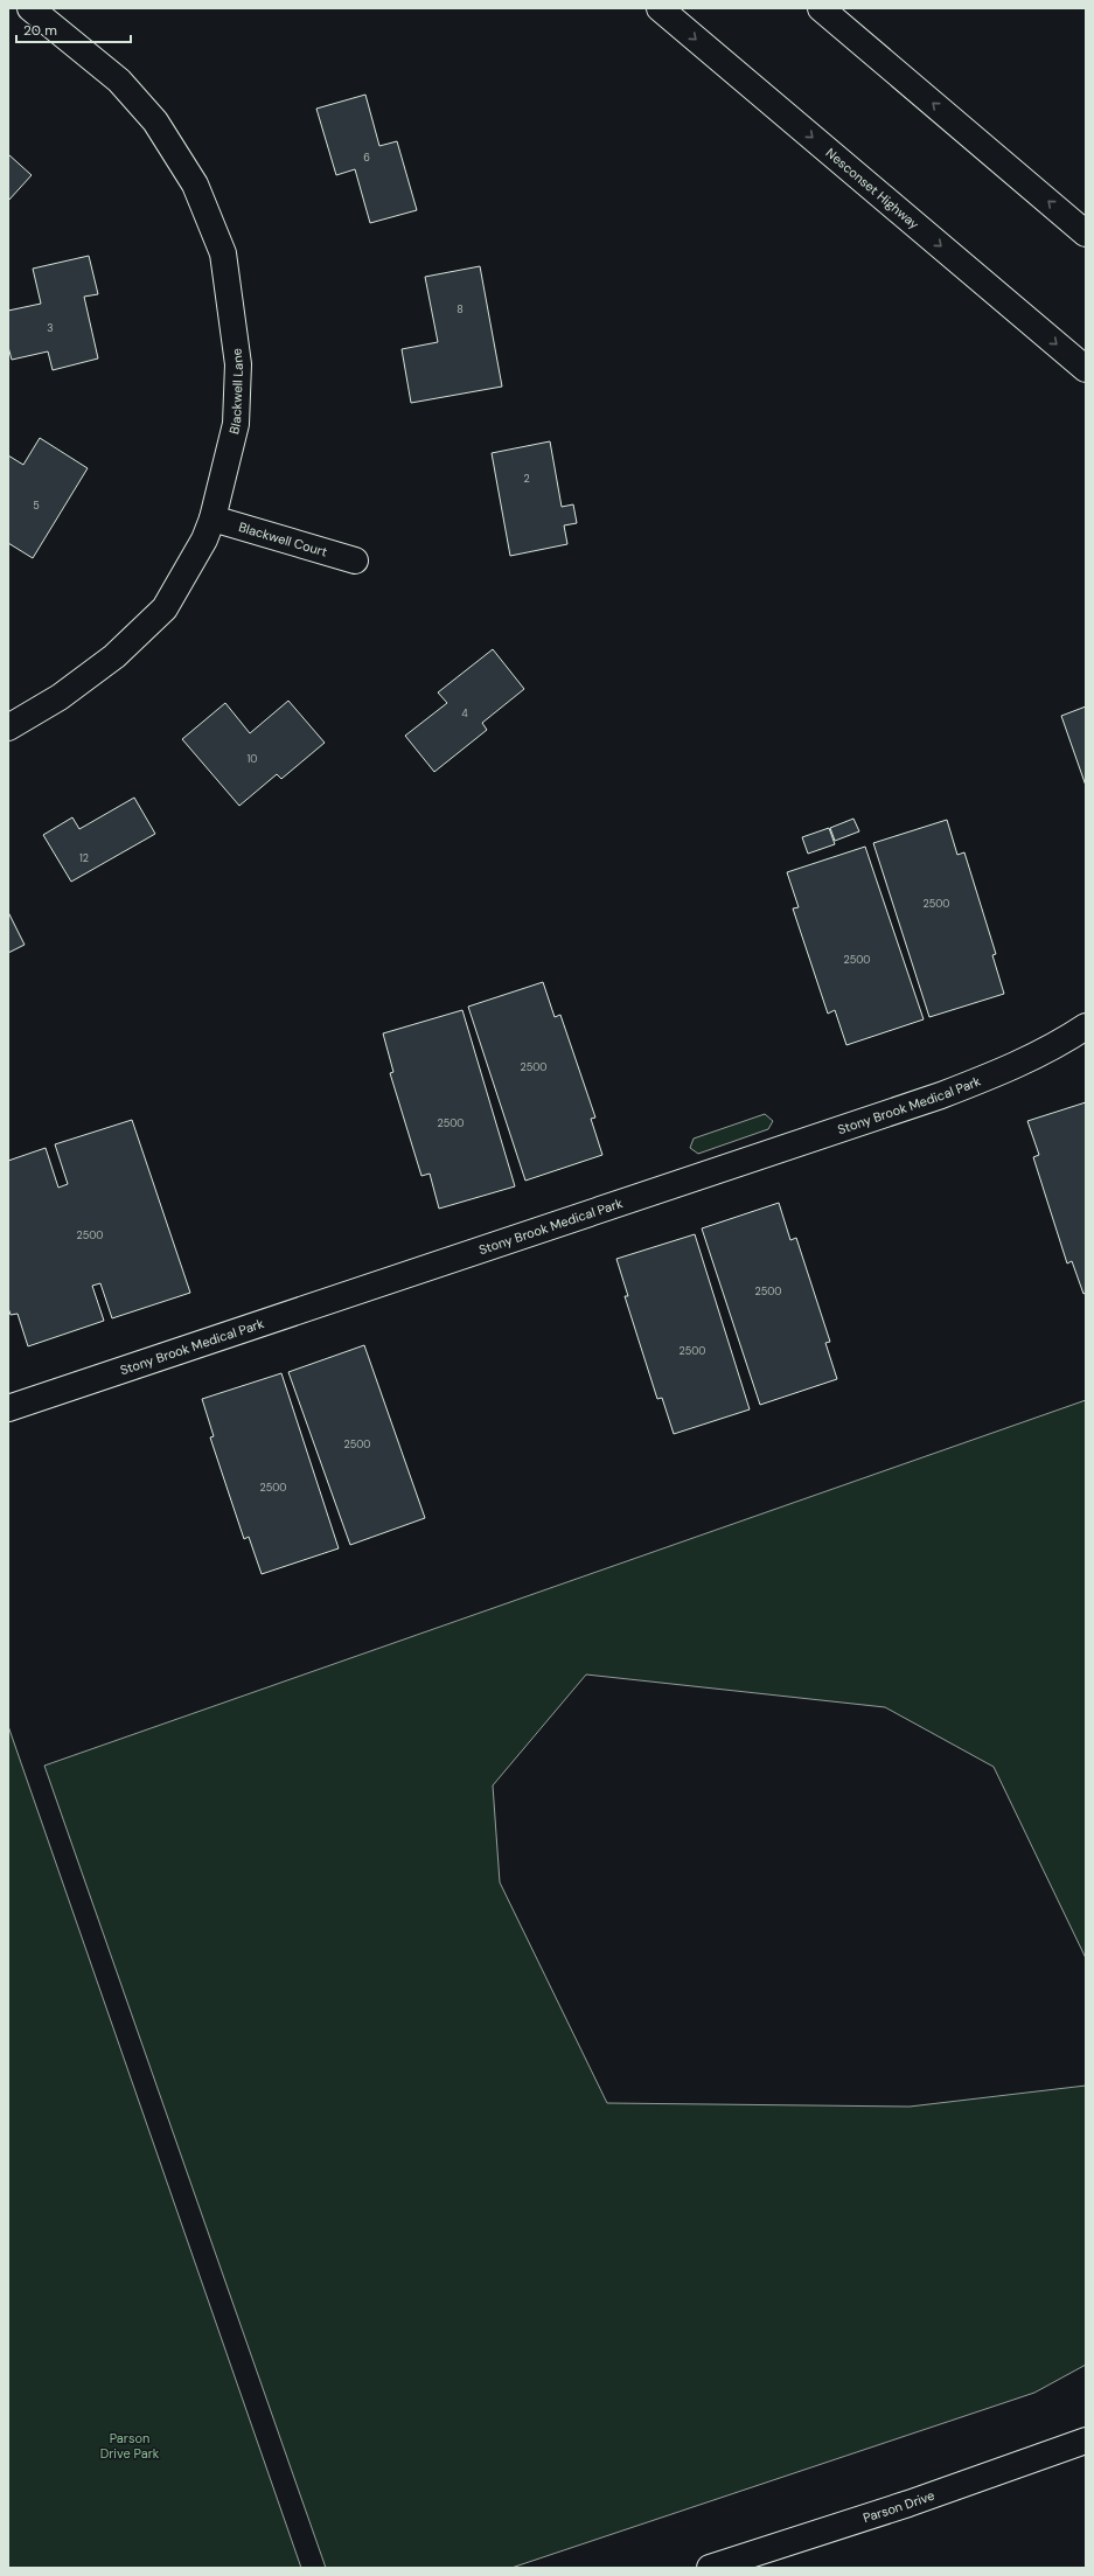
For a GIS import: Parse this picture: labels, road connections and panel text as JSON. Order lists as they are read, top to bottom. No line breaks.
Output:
{"streets":{"main road":["Nesconset Highway","Blackwell Lane","Blackwell Court","Stony Brook Medical Park","Parson Drive"]},"crossings":[["Blackwell Lane","Blackwell Court"]],"parks":["Parson Drive Park"],"house_numbers":["6","8","3","2","5","4","10","12","2500","2500","2500","2500","2500","2500","2500","2500","2500"],"scale_bar":"20 m"}
